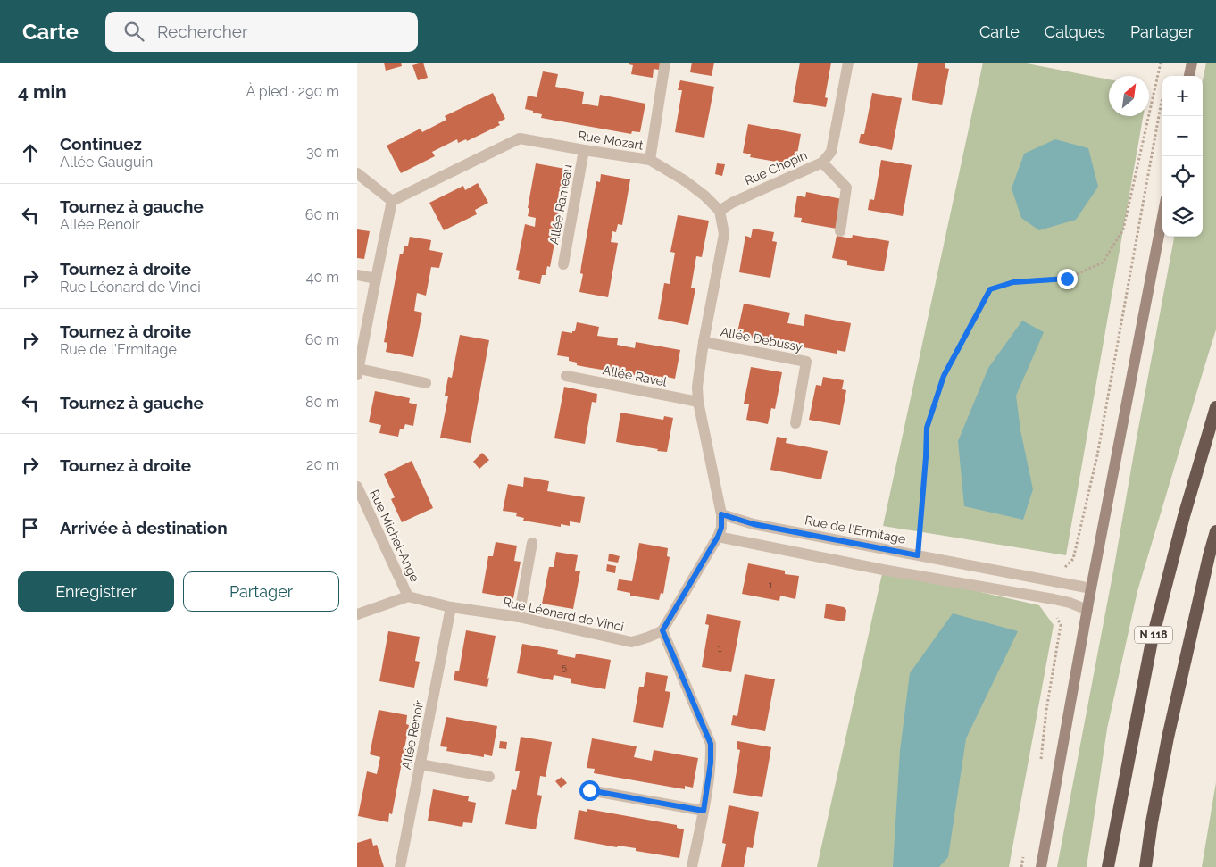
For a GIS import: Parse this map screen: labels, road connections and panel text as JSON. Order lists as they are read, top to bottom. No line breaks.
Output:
{"streets":{"highway":["N 118"],"street":["Rue Mozart","Rue Chopin","Allée Rameau","Allée Debussy","Allée Ravel","Rue de l'Ermitage","Rue Michel-Ange","Rue Léonard de Vinci","Allée Renoir"]},"crossings":[["Rue Mozart","Rue Chopin"],["Rue Mozart","Allée Rameau"],["Rue Michel-Ange","Rue Léonard de Vinci"],["Rue Léonard de Vinci","Allée Renoir"]],"house_numbers":["1","1","5"],"north":"top right","page":{"header":"Carte","search":"Rechercher","nav":["Carte","Calques","Partager"],"heading":["4 min","À pied · 290 m"],"map_buttons":["+","−"],"list":[["Continuez","Allée Gauguin","30 m"],["Tournez à gauche","Allée Renoir","60 m"],["Tournez à droite","Rue Léonard de Vinci","40 m"],["Tournez à droite","Rue de l'Ermitage","60 m"],["Tournez à gauche","80 m"],["Tournez à droite","20 m"],"Arrivée à destination"],"buttons":["Enregistrer","Partager"]}}
